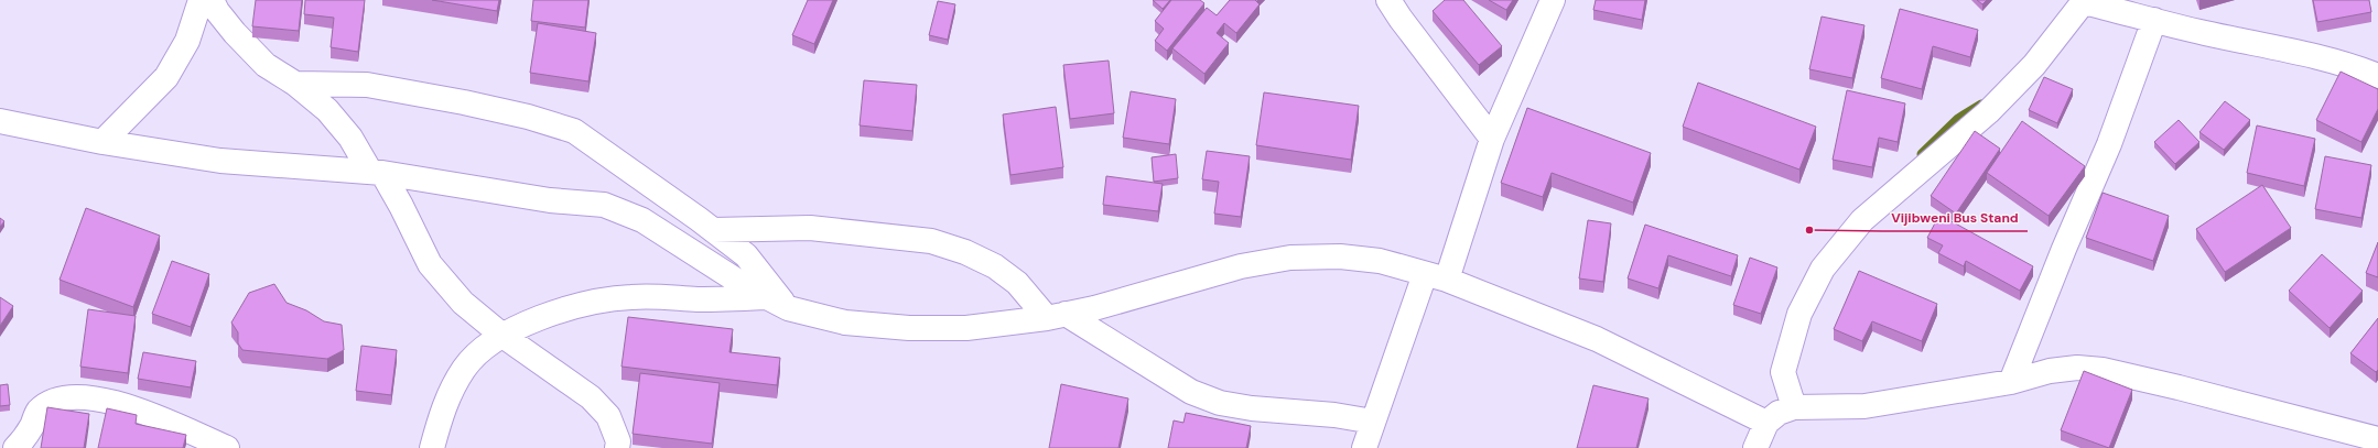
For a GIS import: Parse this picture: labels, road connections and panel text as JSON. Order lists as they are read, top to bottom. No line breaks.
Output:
{"places":["Vijibweni Bus Stand"]}
